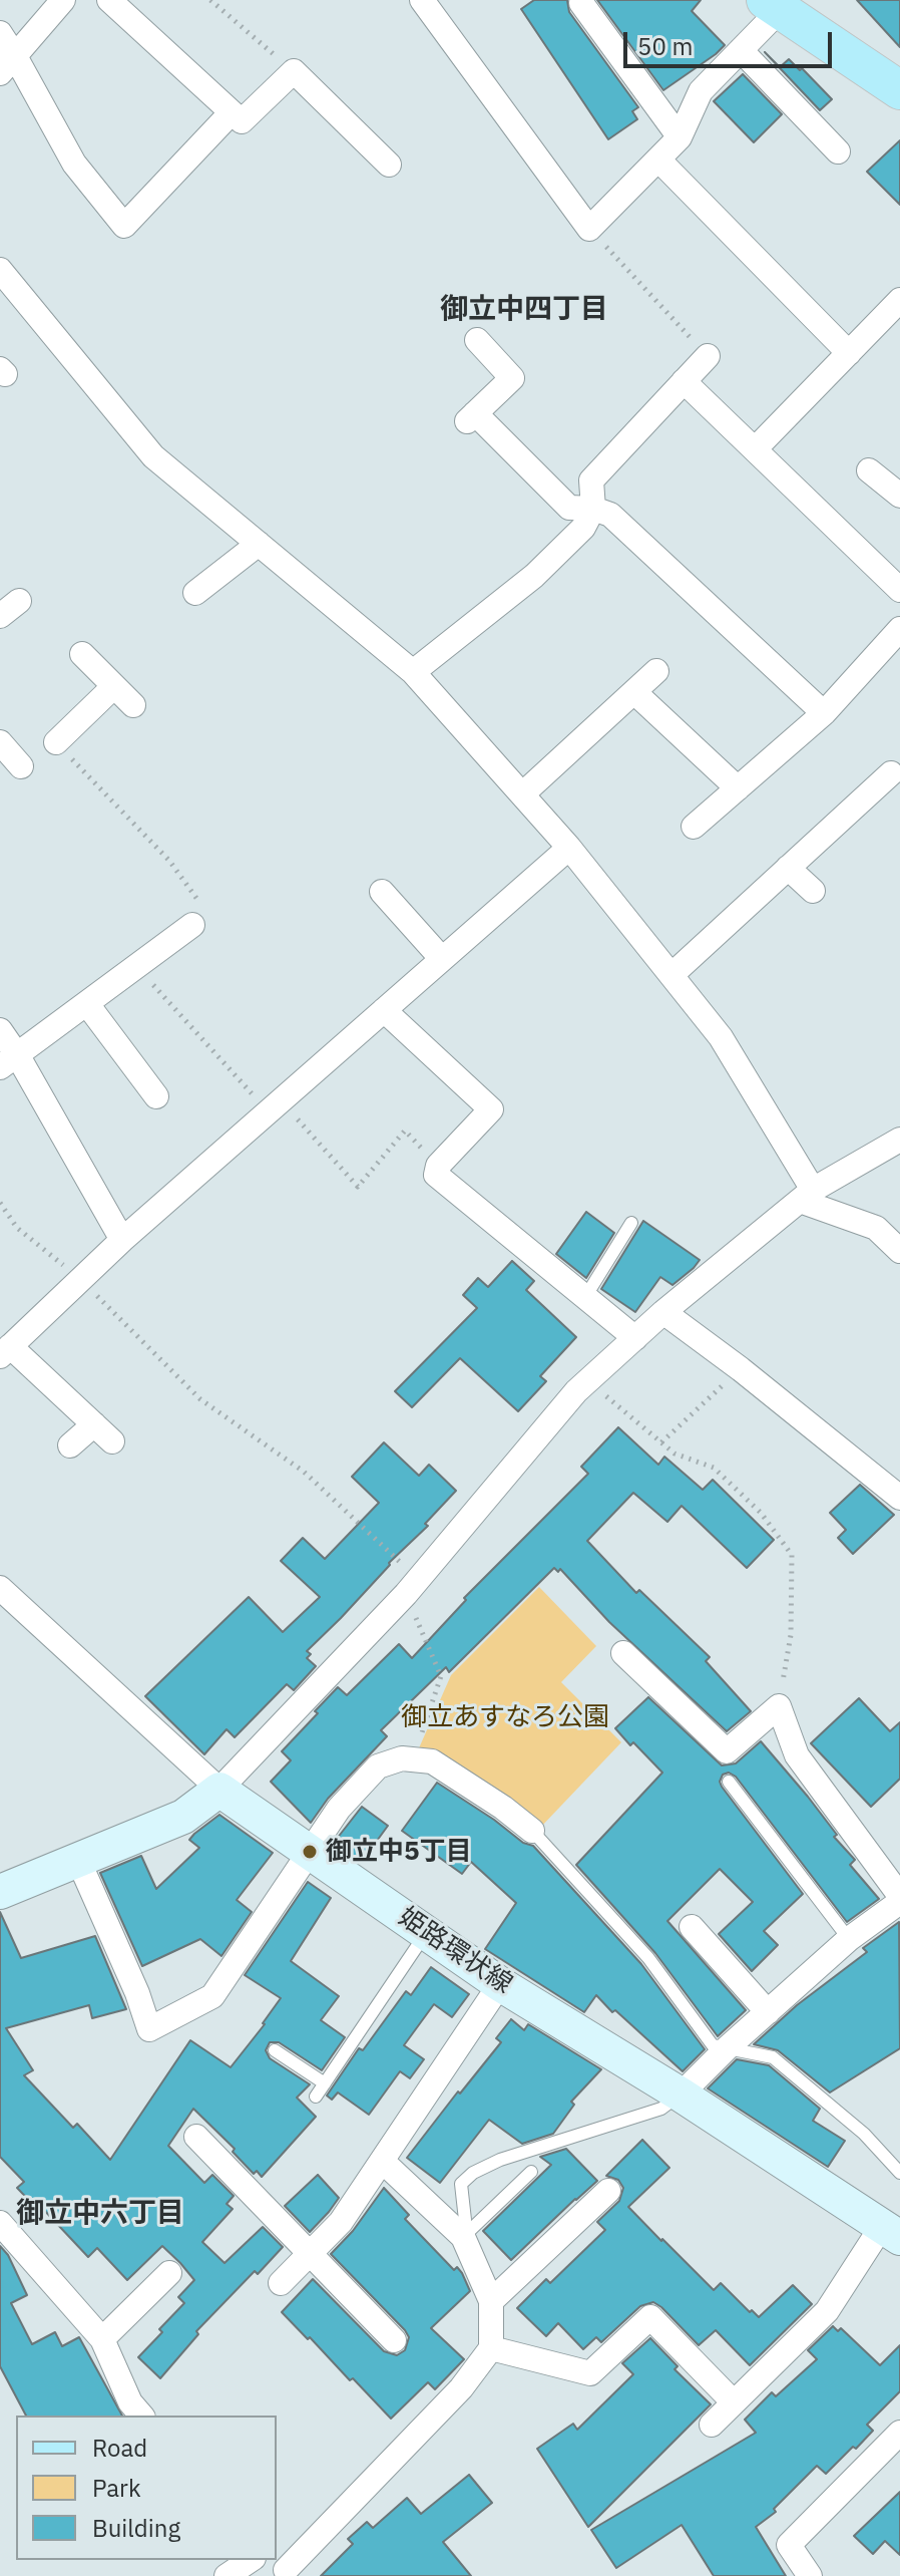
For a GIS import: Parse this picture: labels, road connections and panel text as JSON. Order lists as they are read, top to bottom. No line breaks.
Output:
{"streets":{"main road":["姫路環状線"]},"districts":["御立中四丁目","御立中六丁目"],"parks":["御立あすなろ公園"],"places":["御立中5丁目"],"legend":["Road","Park","Building"],"scale_bar":"50 m"}
